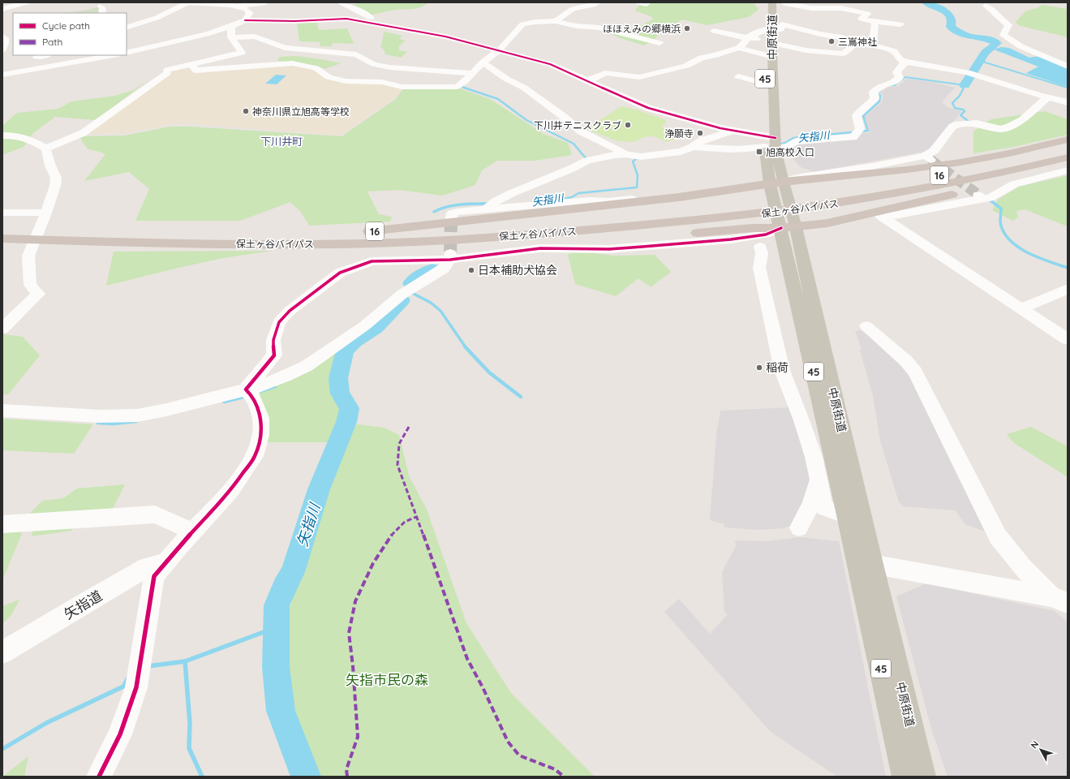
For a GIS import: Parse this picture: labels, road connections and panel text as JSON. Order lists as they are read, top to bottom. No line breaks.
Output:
{"streets":{"highway":["16","保土ヶ谷バイパス"],"main road":["中原街道","45"],"street":["矢指道"]},"districts":["下川井町"],"water":["矢指川"],"parks":["矢指市民の森"],"places":{"other":["ほほえみの郷横浜","三嶌神社","神奈川県立旭高等学校","下川井テニスクラブ","浄願寺","日本補助犬協会","稲荷"],"transit":["旭高校入口"]},"legend":["Cycle path","Path"],"north":"top left"}
